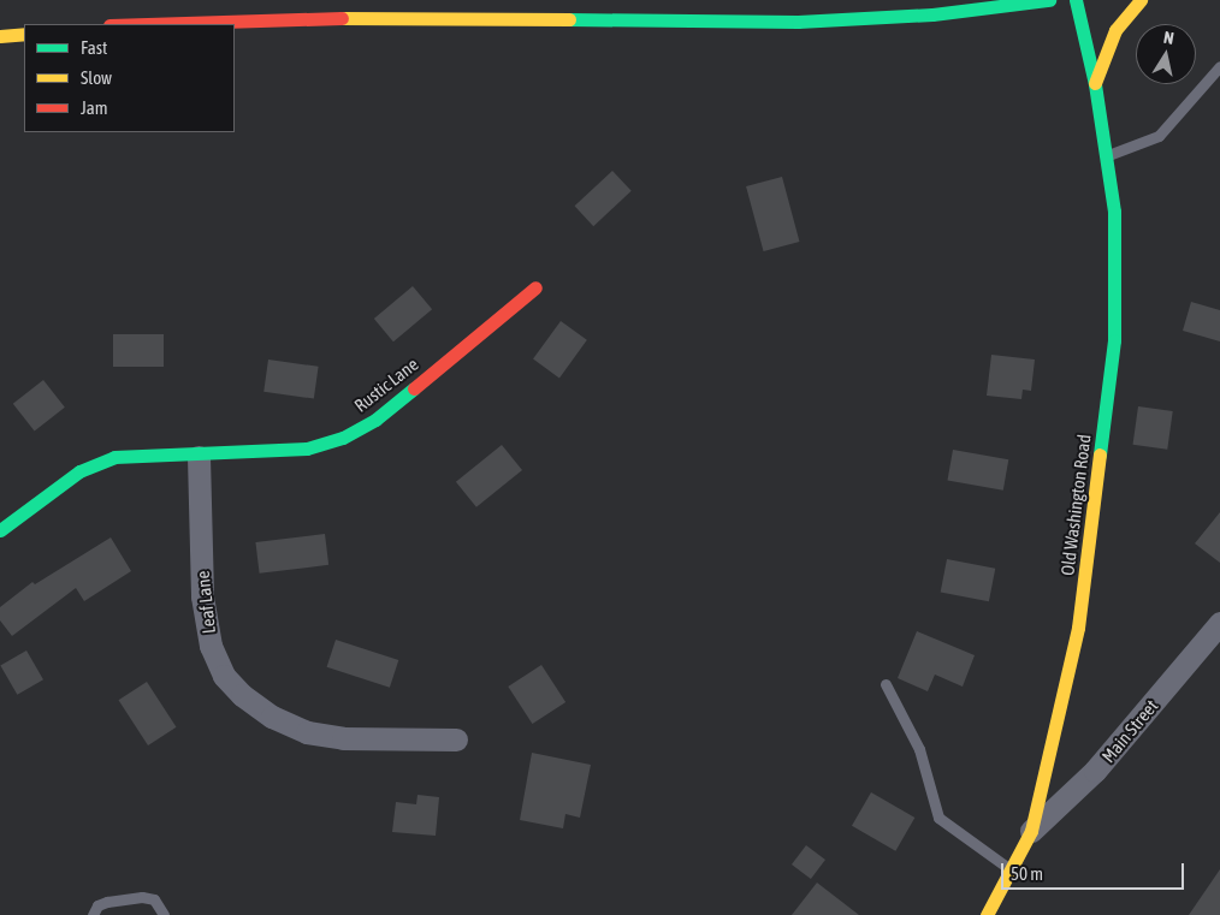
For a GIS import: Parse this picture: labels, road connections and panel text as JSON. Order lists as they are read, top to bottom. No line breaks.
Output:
{"streets":{"street":["Rustic Lane","Old Washington Road","Leaf Lane","Main Street"]},"crossings":[["Rustic Lane","Leaf Lane"],["Old Washington Road","Main Street"]],"legend":["Fast","Slow","Jam"],"scale_bar":"50 m","north":"top"}
